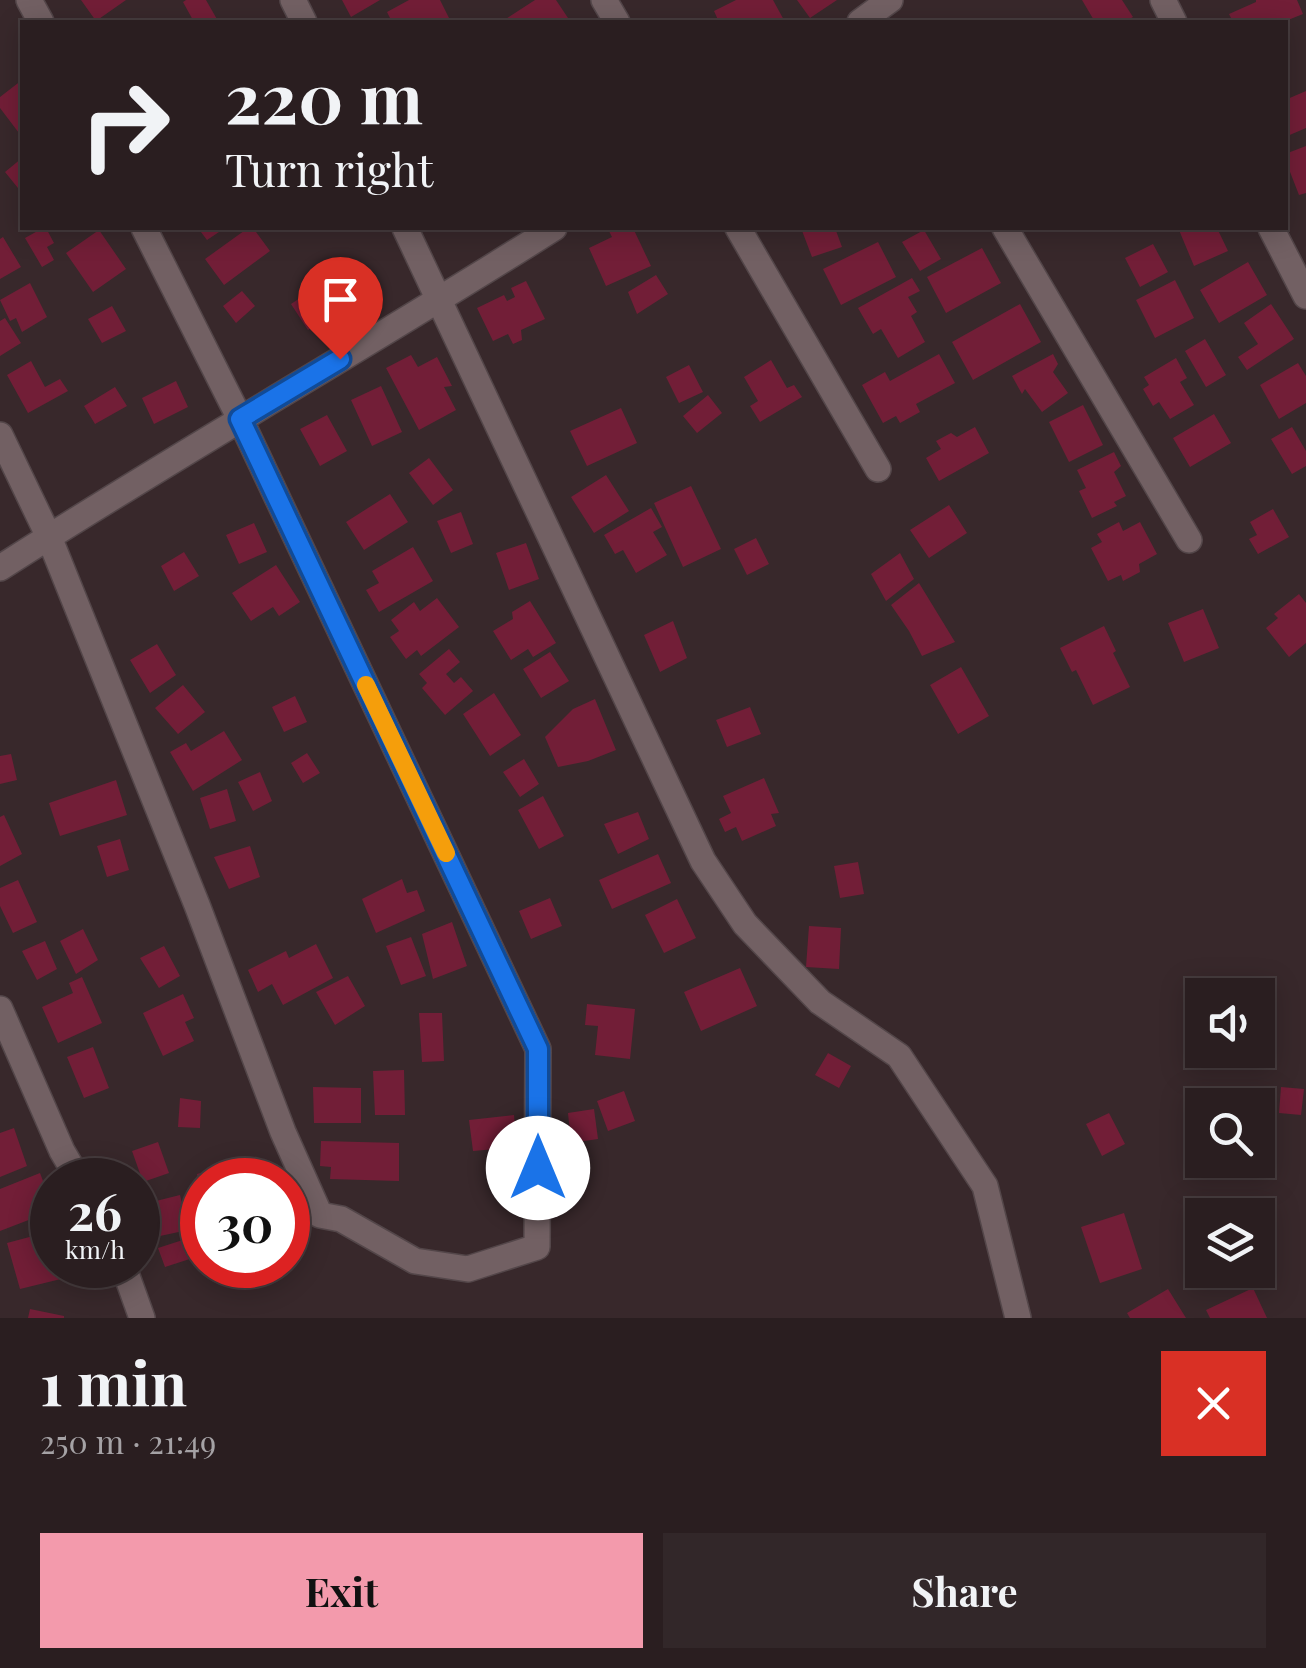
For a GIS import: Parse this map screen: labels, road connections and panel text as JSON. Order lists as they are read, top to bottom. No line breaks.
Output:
{"page":{"turn":["220 m","Turn right"],"speed":"26 km/h","limit":"30","heading":["1 min","250 m · 21:49"],"buttons":["Exit","Share"]}}
